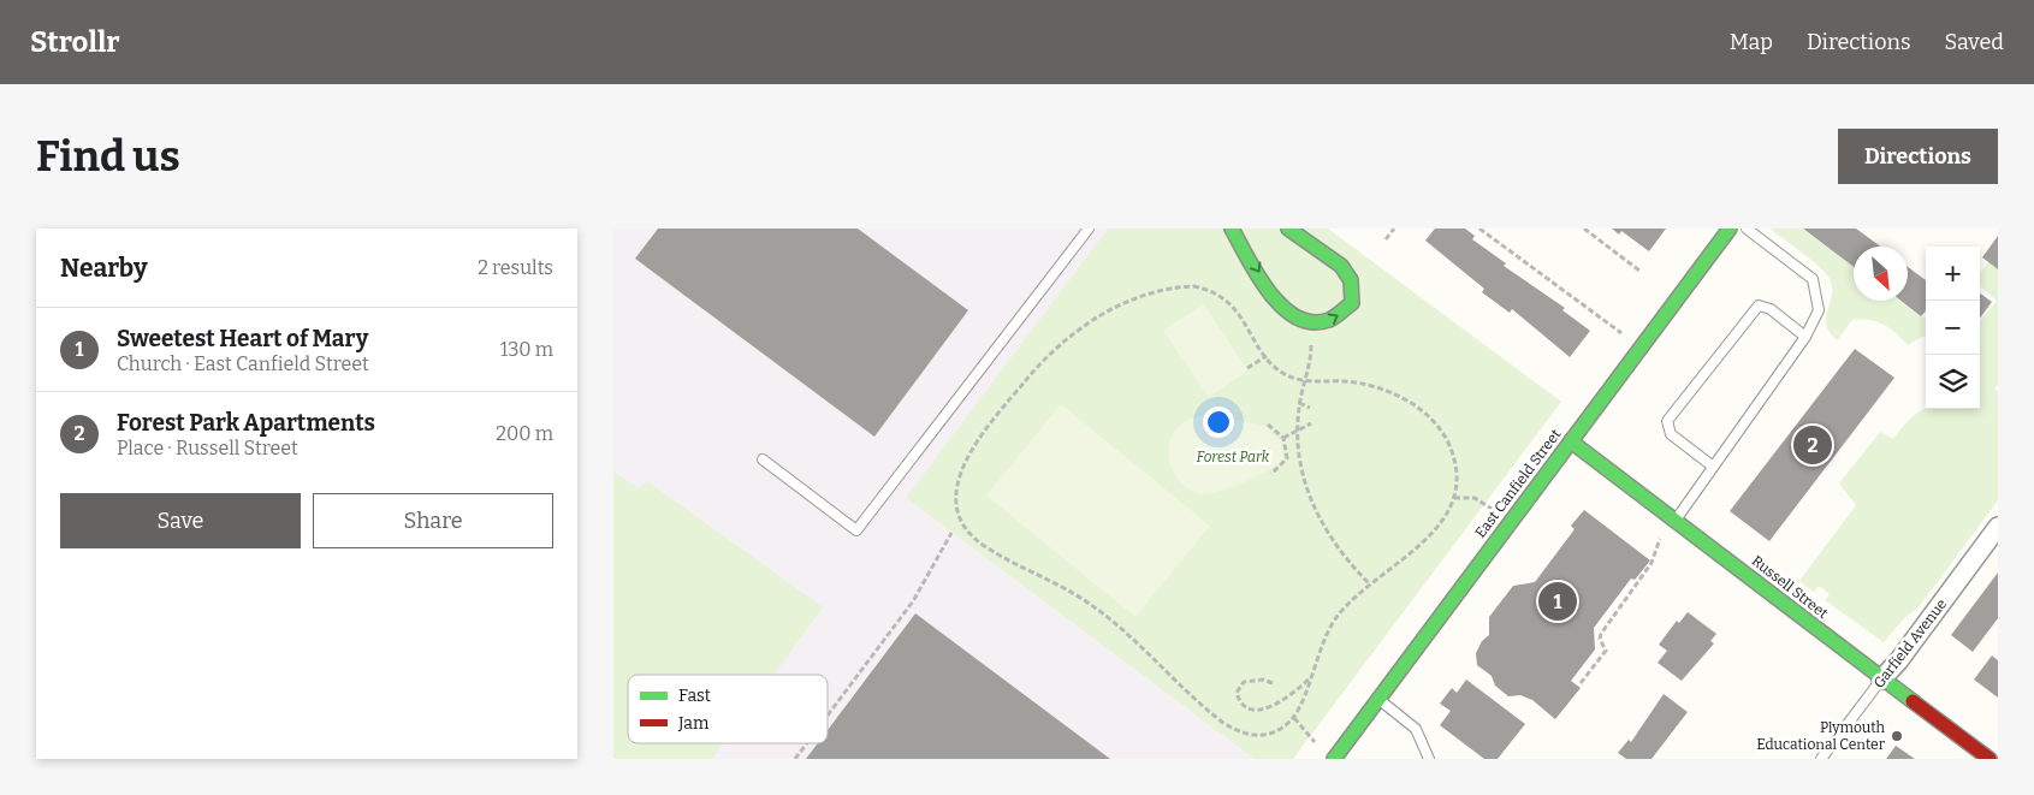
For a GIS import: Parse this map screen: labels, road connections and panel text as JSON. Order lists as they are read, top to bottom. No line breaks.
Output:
{"streets":{"street":["East Canfield Street","Russell Street","Garfield Avenue"]},"crossings":[["East Canfield Street","Russell Street"],["Russell Street","Garfield Avenue"]],"parks":["Forest Park"],"places":["Plymouth Educational Center"],"legend":["Fast","Jam"],"north":"bottom right","page":{"header":"Strollr","nav":["Map","Directions","Saved"],"buttons":["Directions",["Save","Share"]],"title":"Find us","heading":["Nearby","2 results"],"map_buttons":["+","−"],"list":[{"mark":"1","name":"Sweetest Heart of Mary","note":"Church · East Canfield Street","value":"130 m"},{"mark":"2","name":"Forest Park Apartments","note":"Place · Russell Street","value":"200 m"}],"pins":["2","1"]}}
